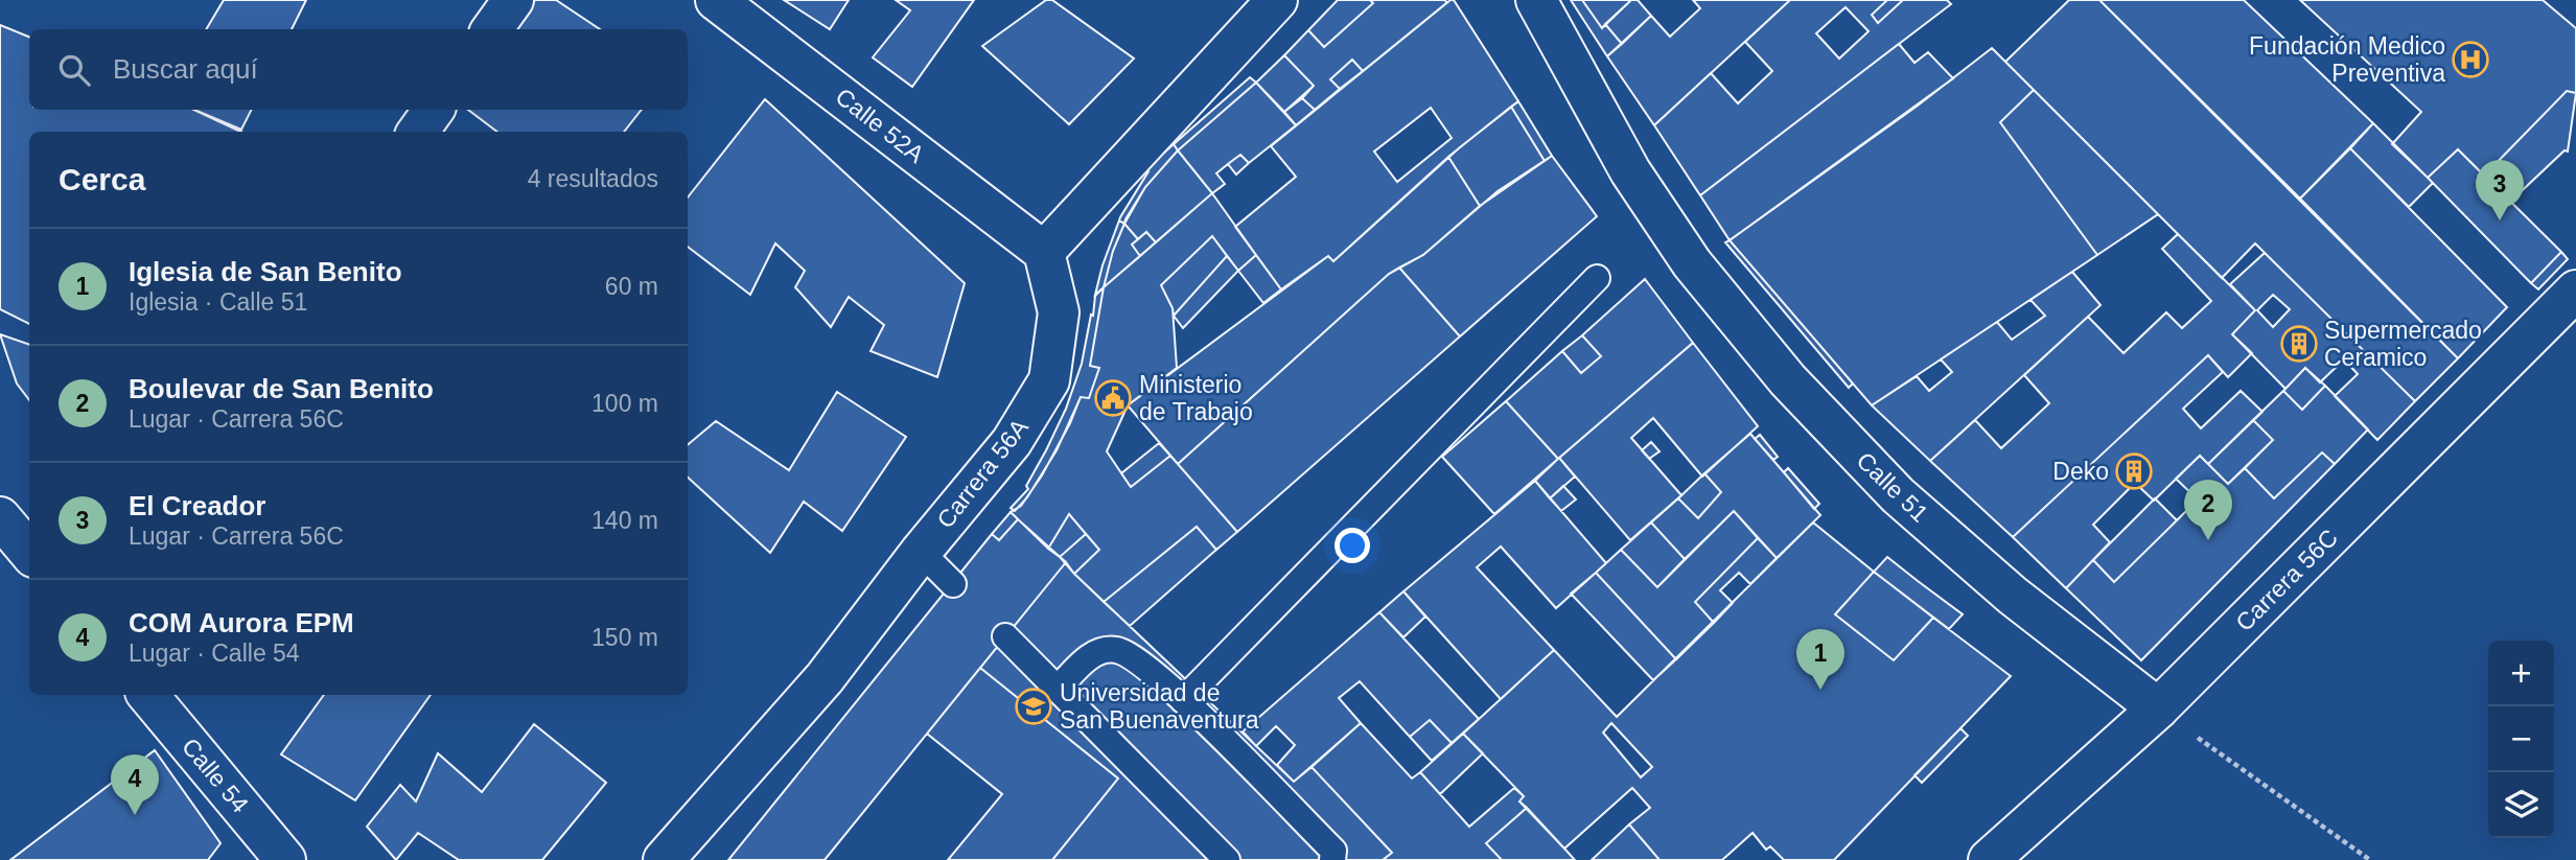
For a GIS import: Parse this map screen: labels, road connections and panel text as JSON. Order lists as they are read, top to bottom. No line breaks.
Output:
{"streets":{"street":["Calle 52A","Carrera 56A","Calle 51","Carrera 56C","Calle 54"]},"crossings":[["Calle 52A","Carrera 56A"],["Calle 51","Carrera 56C"]],"places":{"hospital":["Fundación Medico Preventiva"],"building":["Supermercado Ceramico","Deko"],"public building":["Ministerio de Trabajo"],"school or university":["Universidad de San Buenaventura"]},"page":{"search":"Buscar aquí","heading":["Cerca","4 resultados"],"pins":["3","2","1","4"],"list":[{"mark":"1","name":"Iglesia de San Benito","note":"Iglesia · Calle 51","value":"60 m"},{"mark":"2","name":"Boulevar de San Benito","note":"Lugar · Carrera 56C","value":"100 m"},{"mark":"3","name":"El Creador","note":"Lugar · Carrera 56C","value":"140 m"},{"mark":"4","name":"COM Aurora EPM","note":"Lugar · Calle 54","value":"150 m"}],"map_buttons":["+","−"]}}
